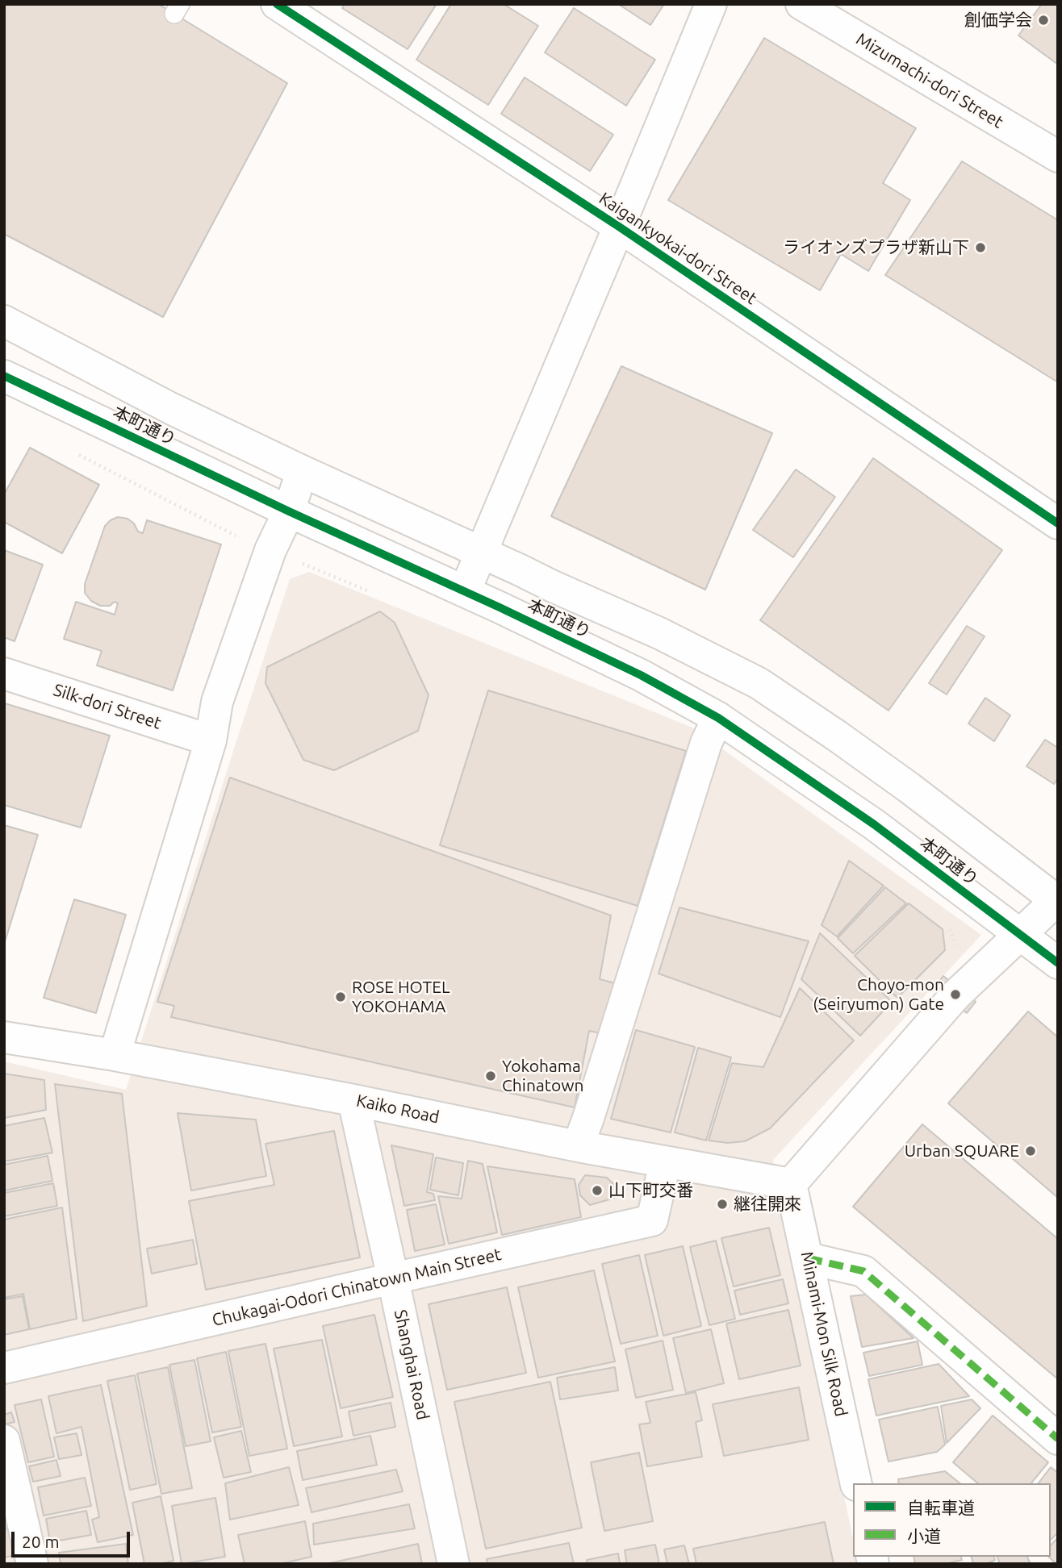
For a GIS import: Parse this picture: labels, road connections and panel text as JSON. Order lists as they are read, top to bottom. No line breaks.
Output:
{"streets":{"street":["Mizumachi-dori Street","Kaigankyokai-dori Street","本町通り","Silk-dori Street","Kaiko Road","Chukagai-Odori Chinatown Main Street","Minami-Mon Silk Road","Shanghai Road"]},"crossings":[["Kaiko Road","Chukagai-Odori Chinatown Main Street"],["Kaiko Road","Minami-Mon Silk Road"],["Kaiko Road","Shanghai Road"],["Chukagai-Odori Chinatown Main Street","Shanghai Road"]],"places":["創価学会","ライオンズプラザ新山下","Choyo-mon (Seiryumon) Gate","ROSE HOTEL YOKOHAMA","Yokohama Chinatown","Urban SQUARE","山下町交番","継往開來"],"legend":["自転車道","小道"],"scale_bar":"20 m"}
